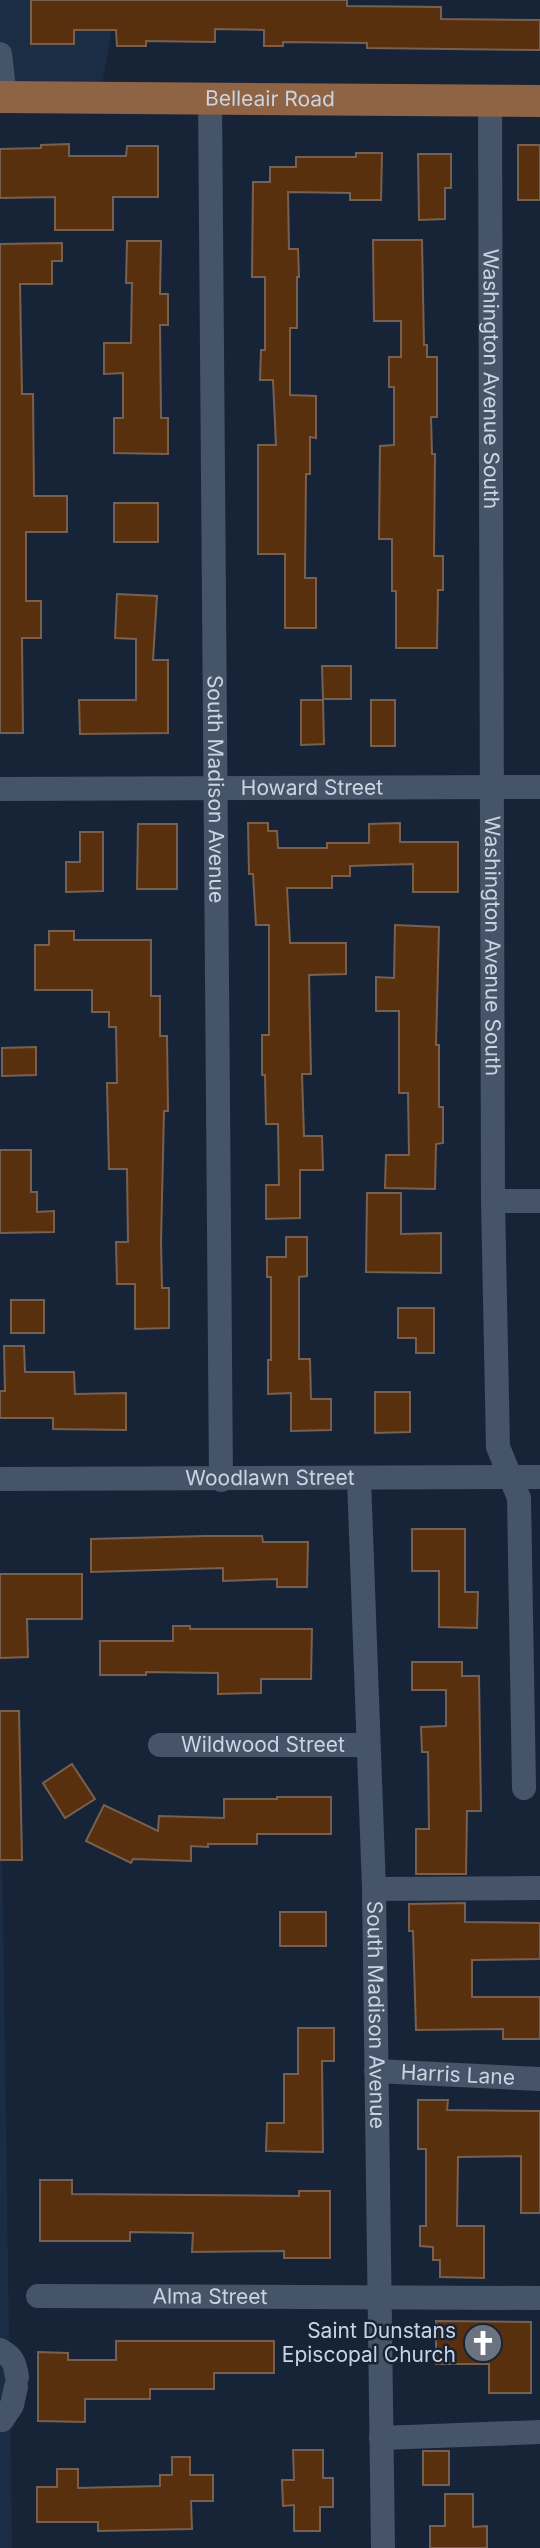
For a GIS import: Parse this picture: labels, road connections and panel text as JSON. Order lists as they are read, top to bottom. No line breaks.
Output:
{"streets":{"main road":["Belleair Road"],"street":["Washington Avenue South","Howard Street","South Madison Avenue","Woodlawn Street","Wildwood Street","Harris Lane","Alma Street"]},"crossings":[["Belleair Road","Washington Avenue South"],["Belleair Road","South Madison Avenue"],["Washington Avenue South","Howard Street"],["Washington Avenue South","Woodlawn Street"],["Howard Street","South Madison Avenue"],["South Madison Avenue","Woodlawn Street"],["South Madison Avenue","Wildwood Street"],["South Madison Avenue","Harris Lane"],["South Madison Avenue","Alma Street"]],"places":{"church":["Saint Dunstans Episcopal Church"]}}
